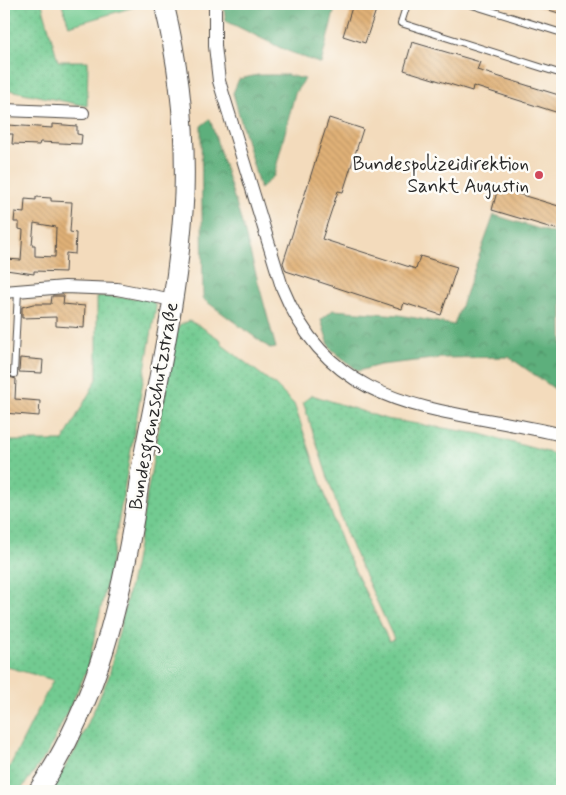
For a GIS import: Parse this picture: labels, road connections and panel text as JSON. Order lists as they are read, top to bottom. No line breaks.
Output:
{"streets":{"street":["Bundesgrenzschutzstraße"]},"places":["Bundespolizeidirektion Sankt Augustin"]}
